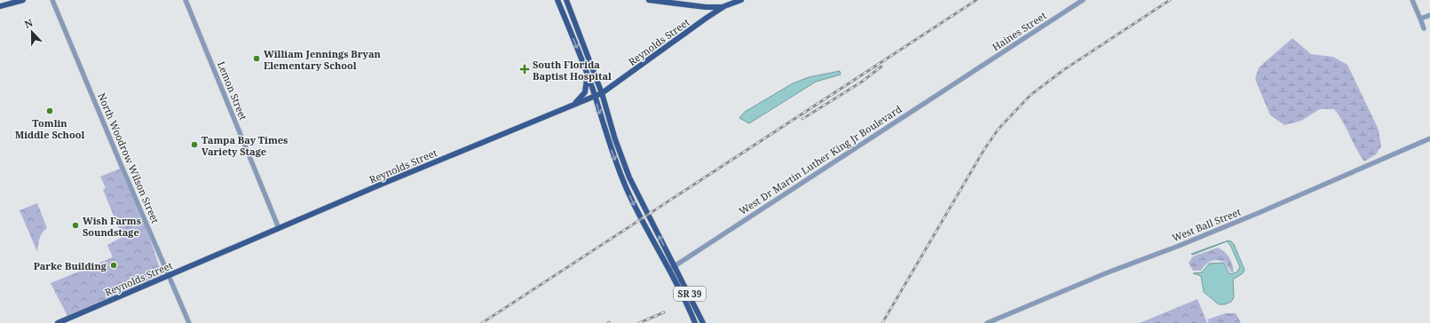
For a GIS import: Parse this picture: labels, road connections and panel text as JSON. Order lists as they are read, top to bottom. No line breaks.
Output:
{"streets":{"main road":["Reynolds Street","SR 39"],"street":["Haines Street","Lemon Street","North Woodrow Wilson Street","West Dr Martin Luther King Jr Boulevard","West Ball Street"]},"crossings":[["Haines Street","West Dr Martin Luther King Jr Boulevard"],["Reynolds Street","Lemon Street"],["Reynolds Street","North Woodrow Wilson Street"],["Reynolds Street","SR 39"],["West Dr Martin Luther King Jr Boulevard","SR 39"]],"places":{"other":["William Jennings Bryan Elementary School","Tomlin Middle School","Tampa Bay Times Variety Stage","Wish Farms Soundstage","Parke Building"],"health":["South Florida Baptist Hospital"]},"north":"top"}
